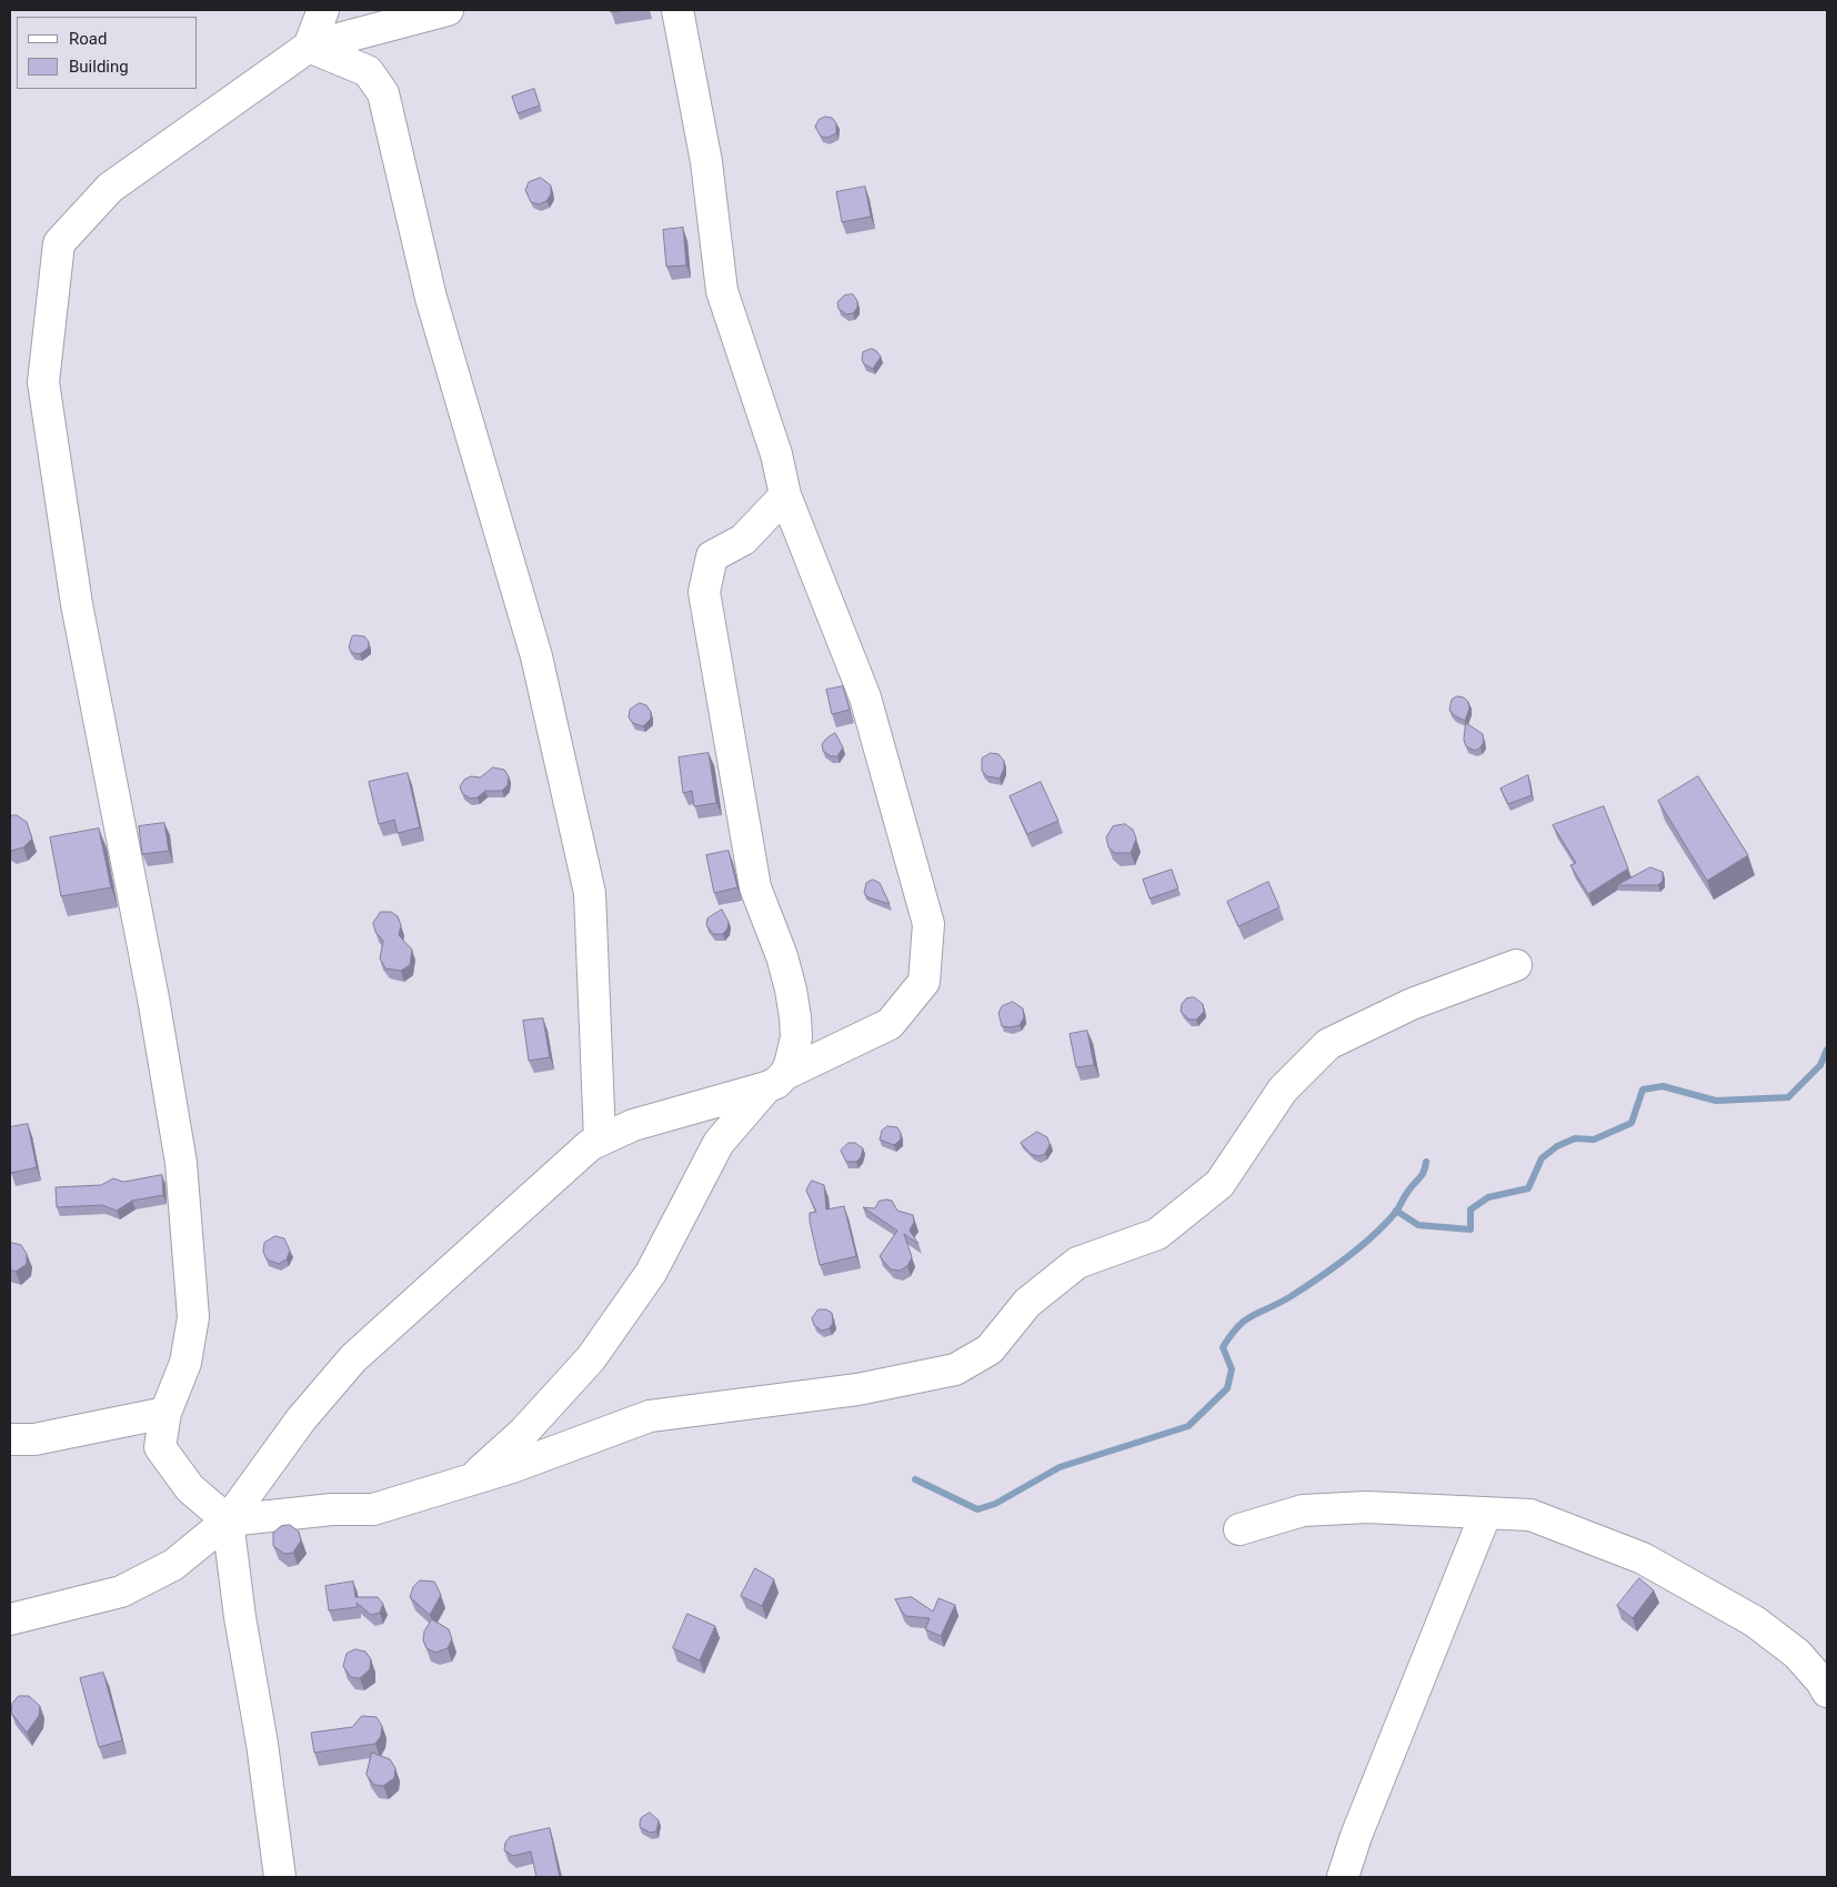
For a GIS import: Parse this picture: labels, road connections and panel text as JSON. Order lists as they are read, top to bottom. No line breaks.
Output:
{"legend":["Road","Building"]}
